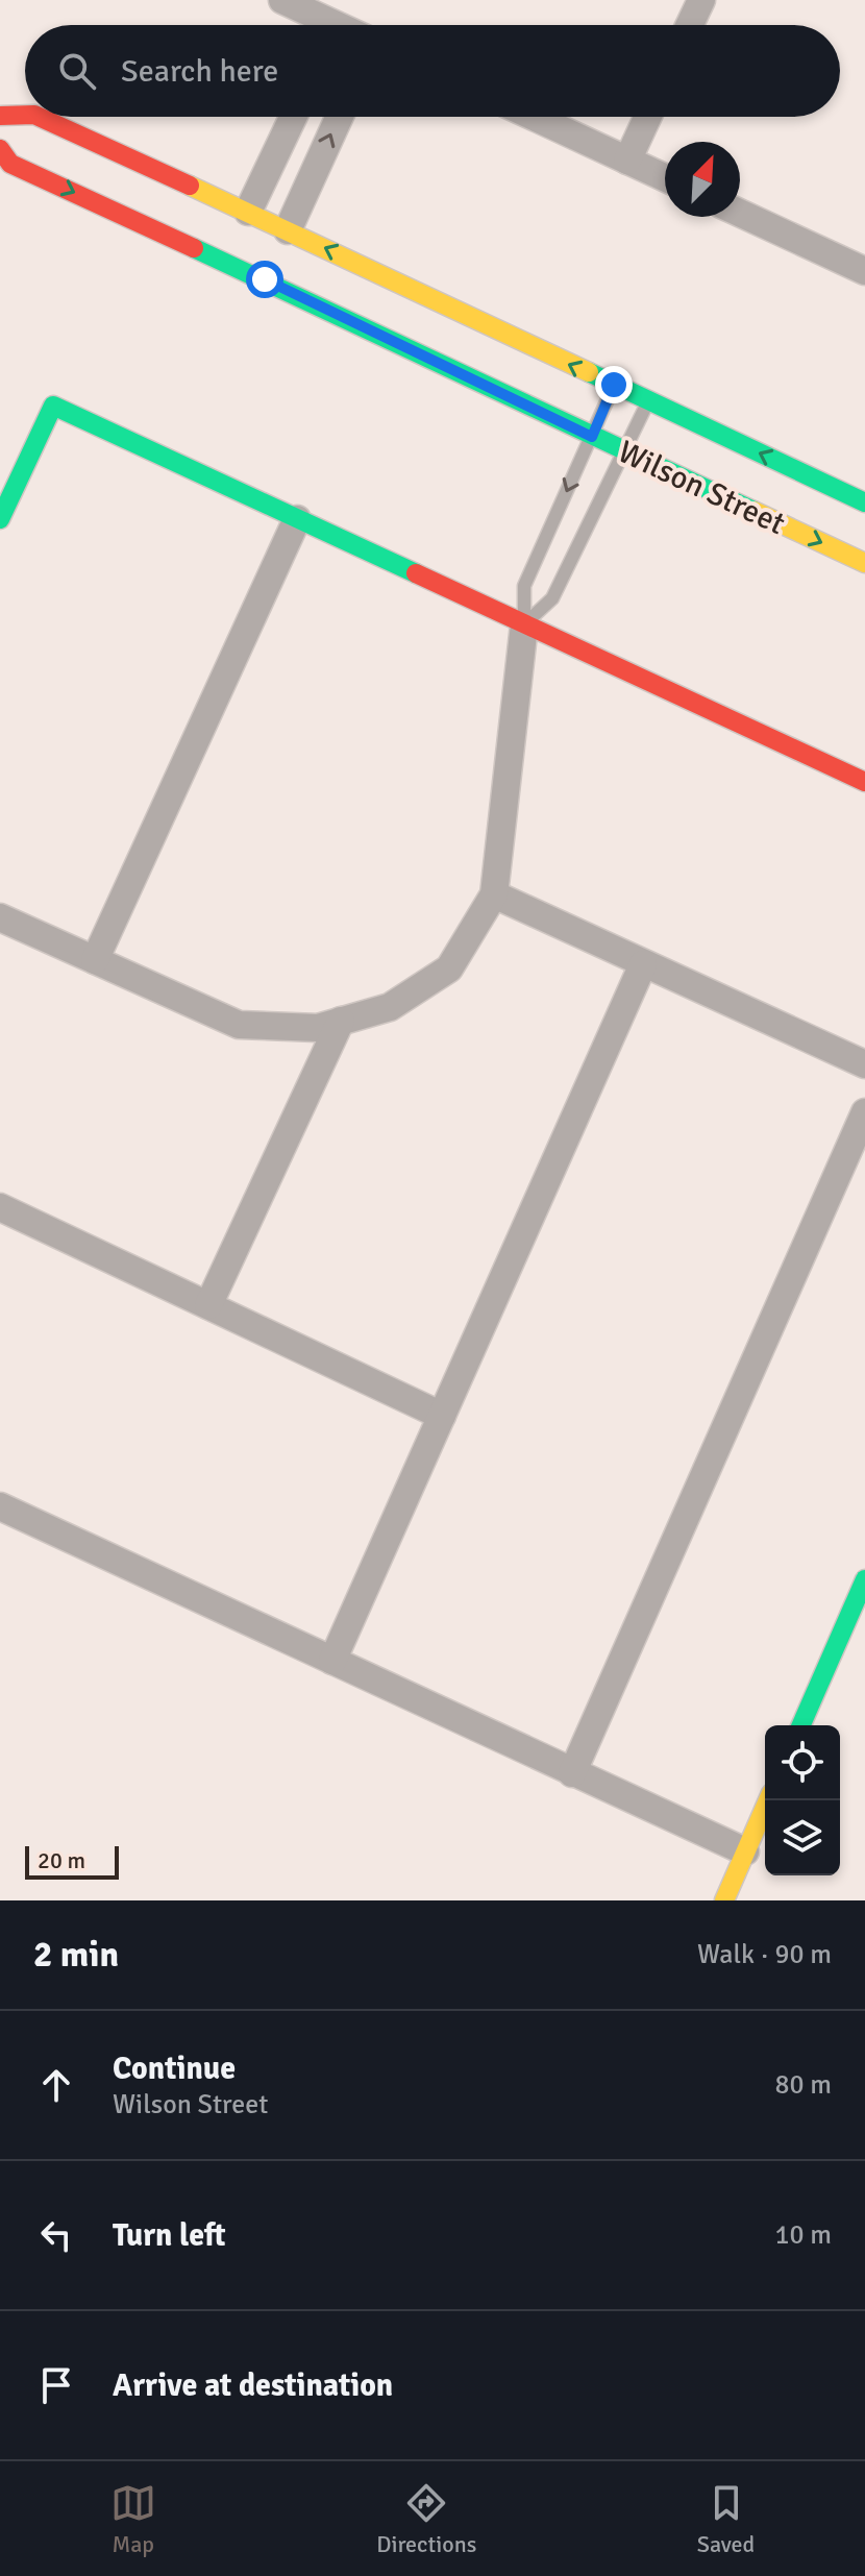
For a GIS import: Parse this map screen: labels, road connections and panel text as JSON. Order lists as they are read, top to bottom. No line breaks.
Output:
{"streets":{"street":["Wilson Street"]},"scale_bar":"20 m","north":"top right","page":{"search":"Search here","scale":"20 m","heading":["2 min","Walk · 90 m"],"list":[["Continue","Wilson Street","80 m"],["Turn left","10 m"],"Arrive at destination"],"nav":["Map","Directions","Saved"]}}
